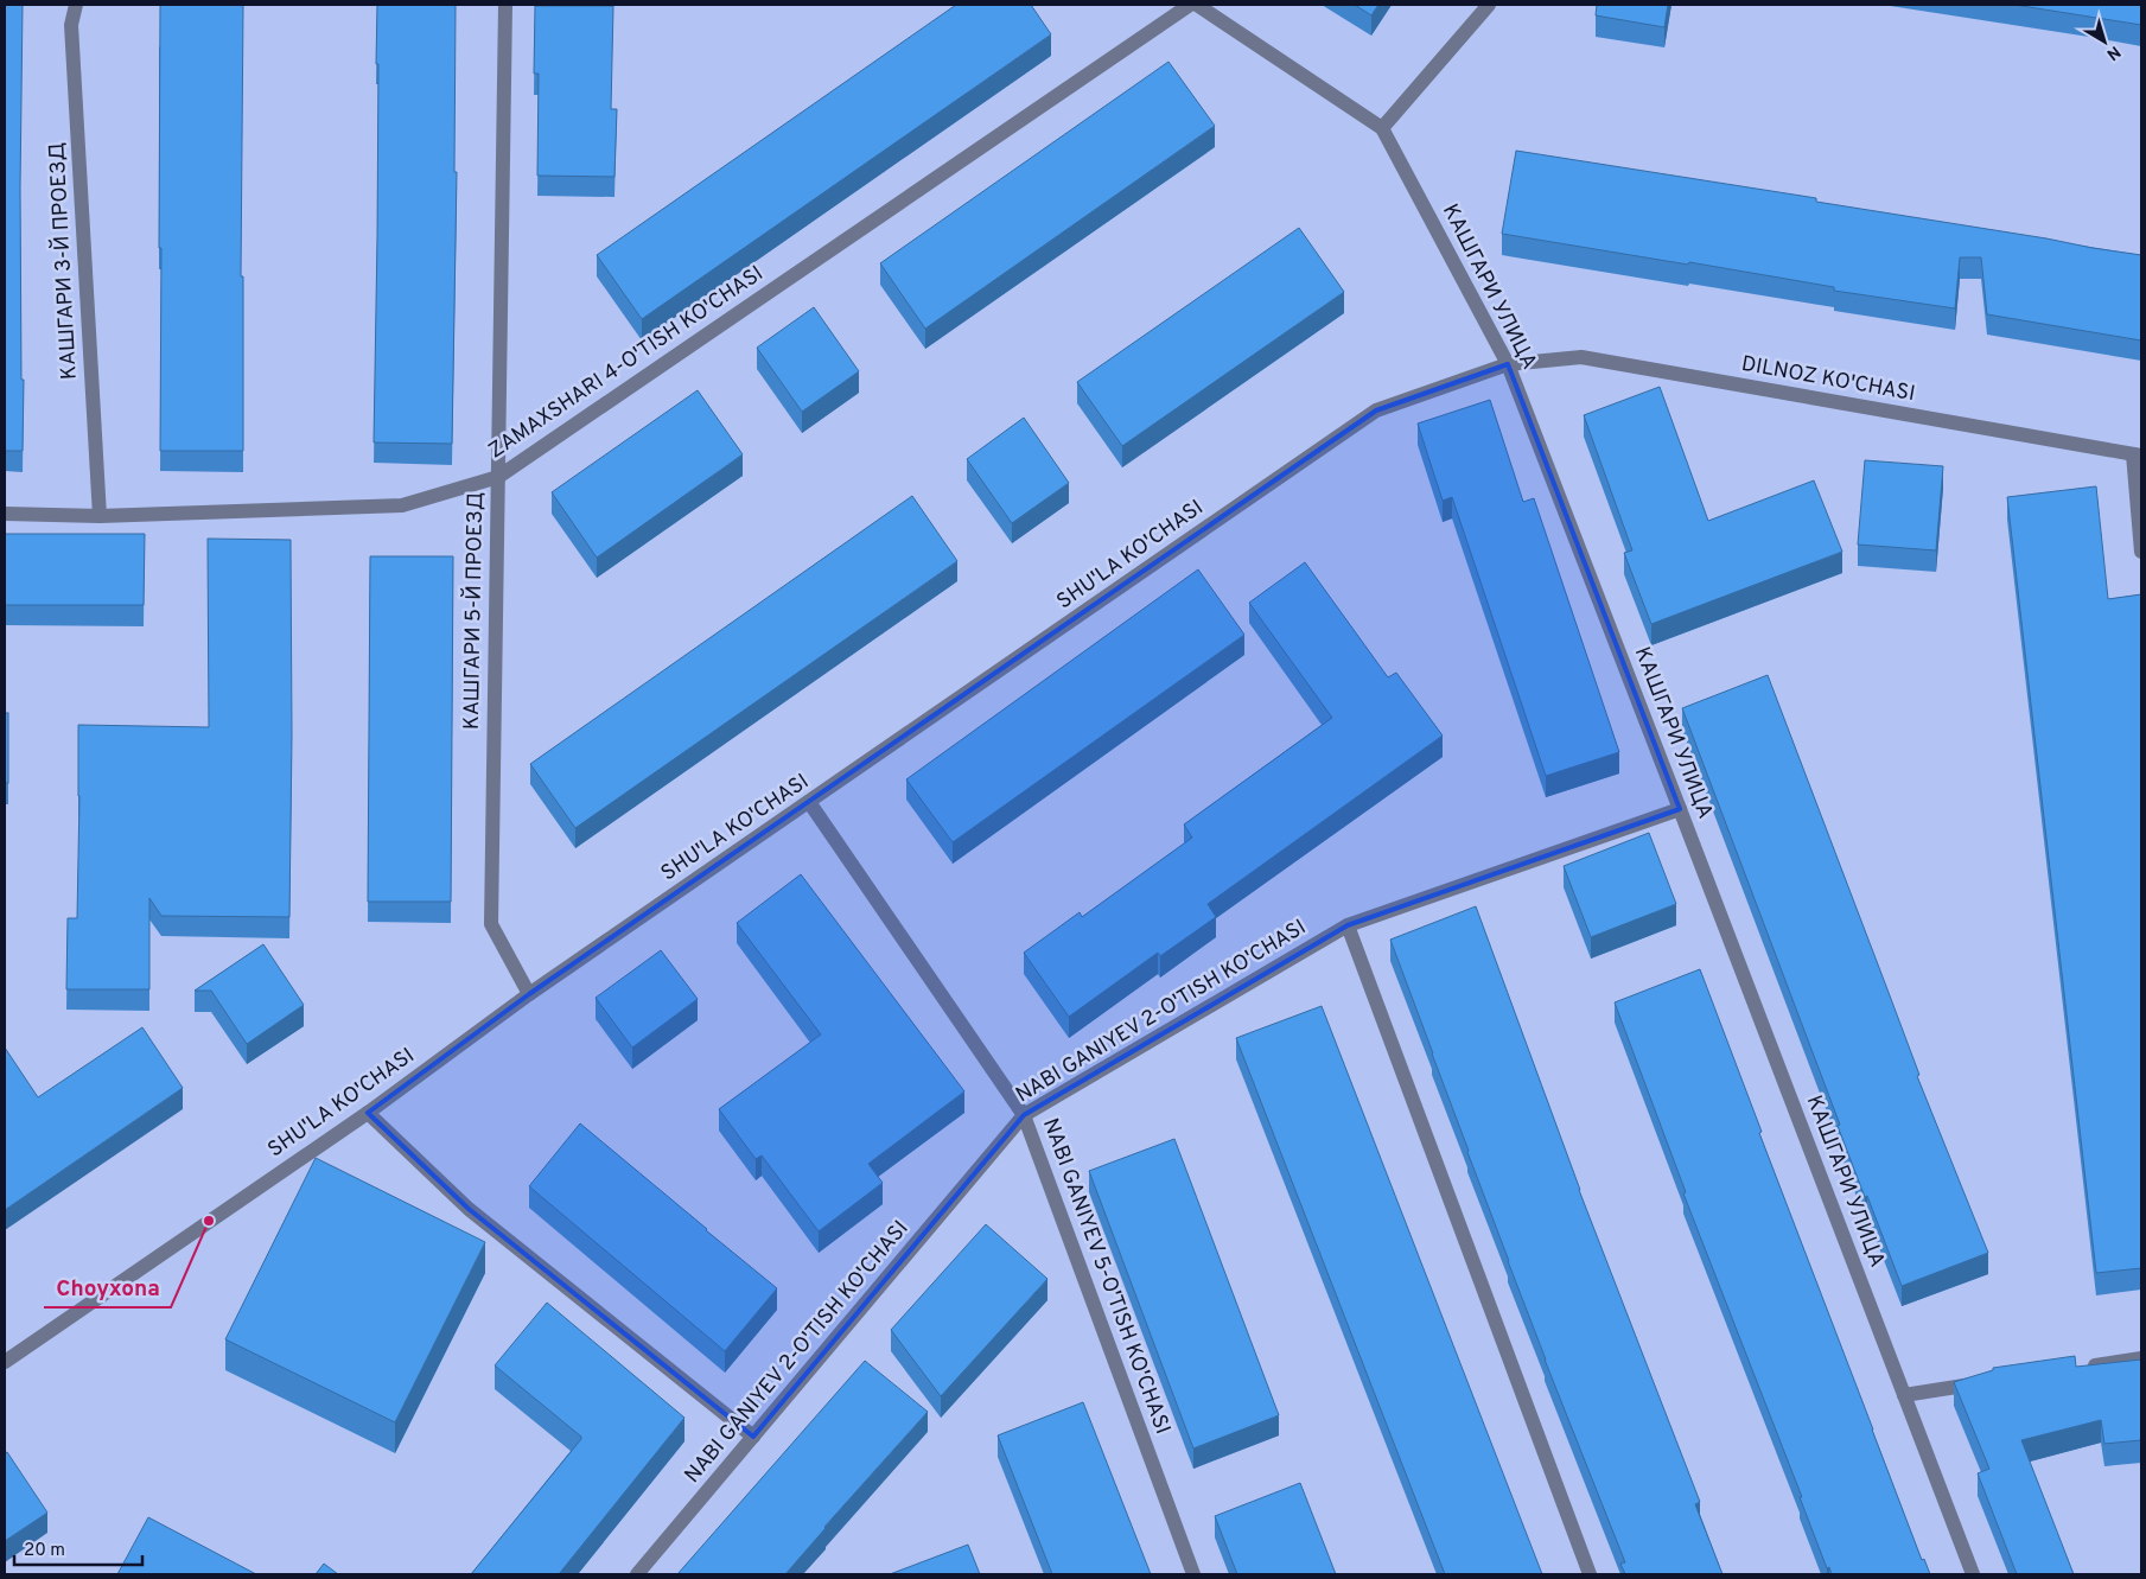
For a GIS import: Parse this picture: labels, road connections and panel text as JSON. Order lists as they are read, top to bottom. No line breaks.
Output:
{"streets":{"street":["КАШГАРИ 3-Й ПРОЕЗД","КАШГАРИ УЛИЦА","ZAMAXSHARI 4-O'TISH KO'CHASI","DILNOZ KO'CHASI","SHU'LA KO'CHASI","КАШГАРИ 5-Й ПРОЕЗД","NABI GANIYEV 2-O'TISH KO'CHASI","NABI GANIYEV 5-O'TISH KO'CHASI"]},"crossings":[["КАШГАРИ 3-Й ПРОЕЗД","ZAMAXSHARI 4-O'TISH KO'CHASI"],["КАШГАРИ УЛИЦА","DILNOZ KO'CHASI"],["КАШГАРИ УЛИЦА","SHU'LA KO'CHASI"],["КАШГАРИ УЛИЦА","NABI GANIYEV 2-O'TISH KO'CHASI"],["ZAMAXSHARI 4-O'TISH KO'CHASI","КАШГАРИ 5-Й ПРОЕЗД"],["DILNOZ KO'CHASI","SHU'LA KO'CHASI"],["SHU'LA KO'CHASI","КАШГАРИ 5-Й ПРОЕЗД"],["SHU'LA KO'CHASI","NABI GANIYEV 5-O'TISH KO'CHASI"],["NABI GANIYEV 2-O'TISH KO'CHASI","NABI GANIYEV 5-O'TISH KO'CHASI"]],"places":["Choyxona"],"scale_bar":"20 m","north":"bottom right"}
